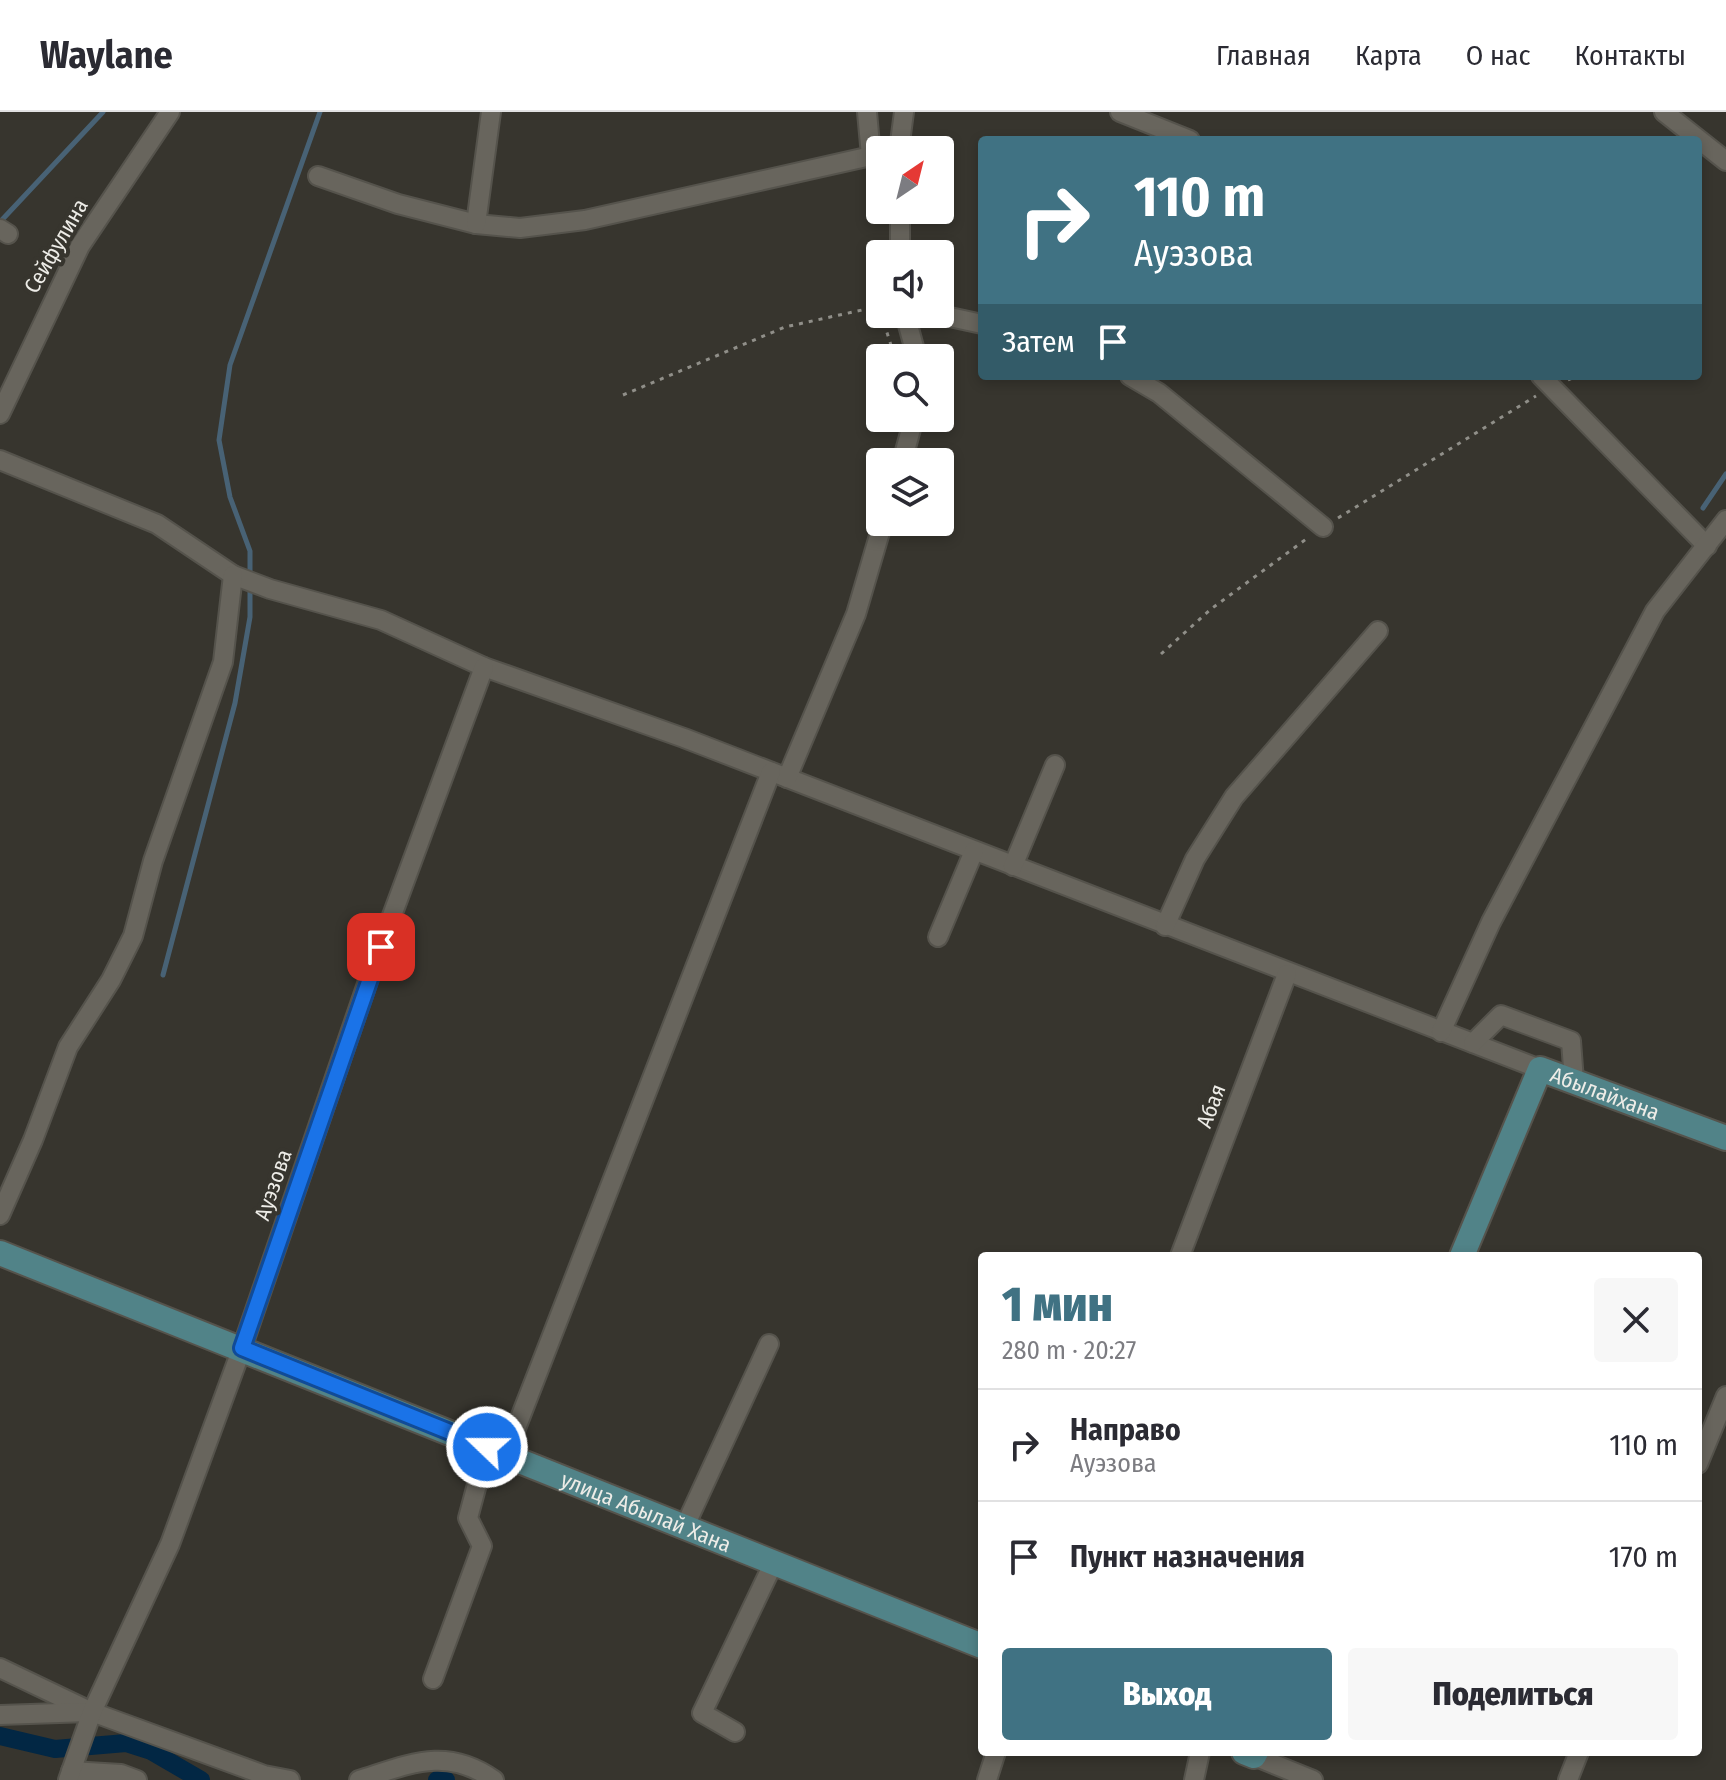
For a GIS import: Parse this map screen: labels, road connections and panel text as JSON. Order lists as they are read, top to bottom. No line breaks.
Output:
{"streets":{"main road":["Абылайхана","улица Абылай Хана"],"street":["Сейфулина","Абая","Ауэзова"]},"crossings":[["Ауэзова","улица Абылай Хана"]],"north":"top right","page":{"header":"Waylane","nav":["Главная","Карта","О нас","Контакты"],"turn":["110 m","Ауэзова"],"then":"Затем","heading":["1 мин","280 m · 20:27"],"list":[{"name":"Направо","note":"Ауэзова","value":"110 m"},{"name":"Пункт назначения","value":"170 m"}],"buttons":["Выход","Поделиться"]}}
